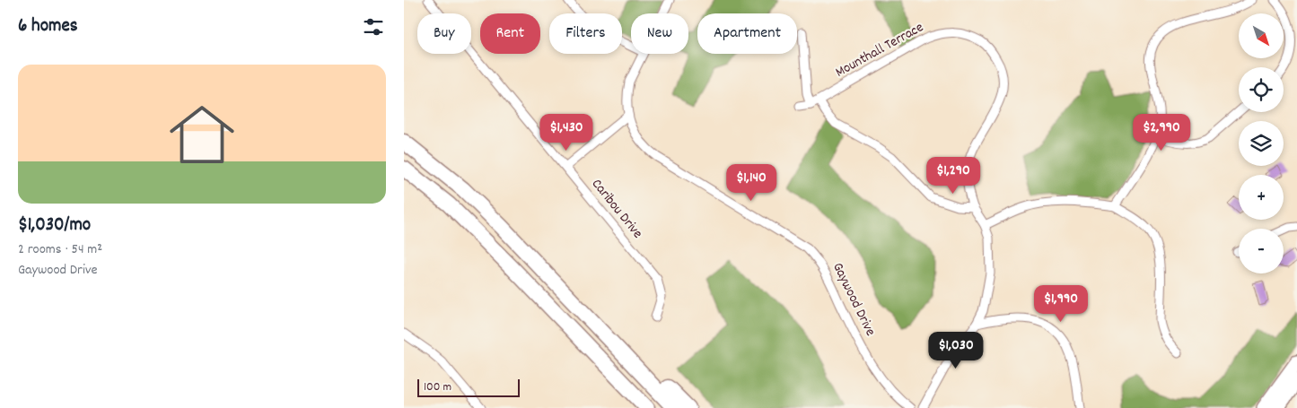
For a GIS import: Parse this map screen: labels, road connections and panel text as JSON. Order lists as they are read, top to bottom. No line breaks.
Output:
{"streets":{"street":["Mounthall Terrace","Caribou Drive","Gaywood Drive"]},"scale_bar":"100 m","north":"bottom right","page":{"heading":"6 homes","map_buttons":["+","−"],"chip":["Buy","Rent","Filters","New","Apartment"],"list":[{"name":"$1,030/mo","note":"2 rooms · 54 m² · Gaywood Drive"}],"price":["$1,430","$2,990","$1,290","$1,140","$1,990","$1,030"],"scale":"100 m"}}
